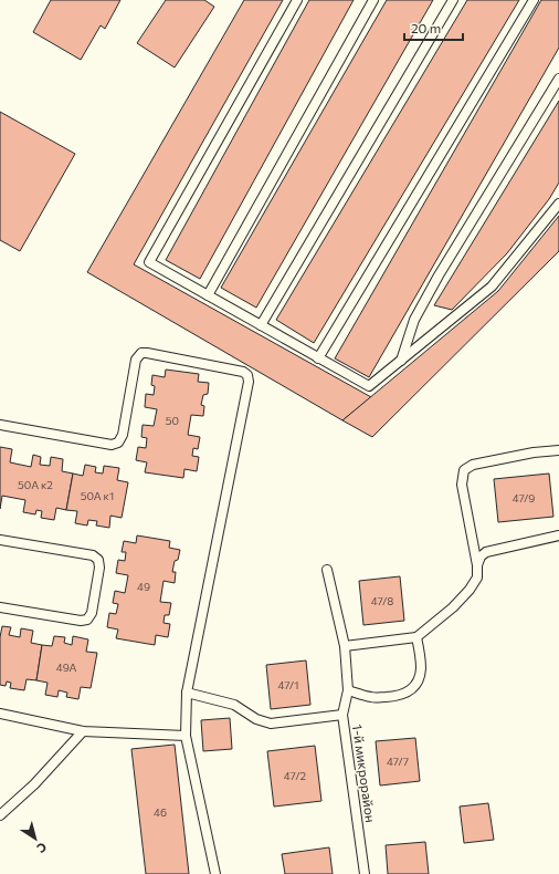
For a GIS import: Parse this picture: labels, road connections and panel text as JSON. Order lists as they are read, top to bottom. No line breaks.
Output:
{"streets":{"lane":["1-й микрорайон"]},"house_numbers":["50","50А к2","50А к1","47/9","49","47/8","49А","47/1","47/7","47/2","46"],"scale_bar":"20 m","north":"bottom right"}
